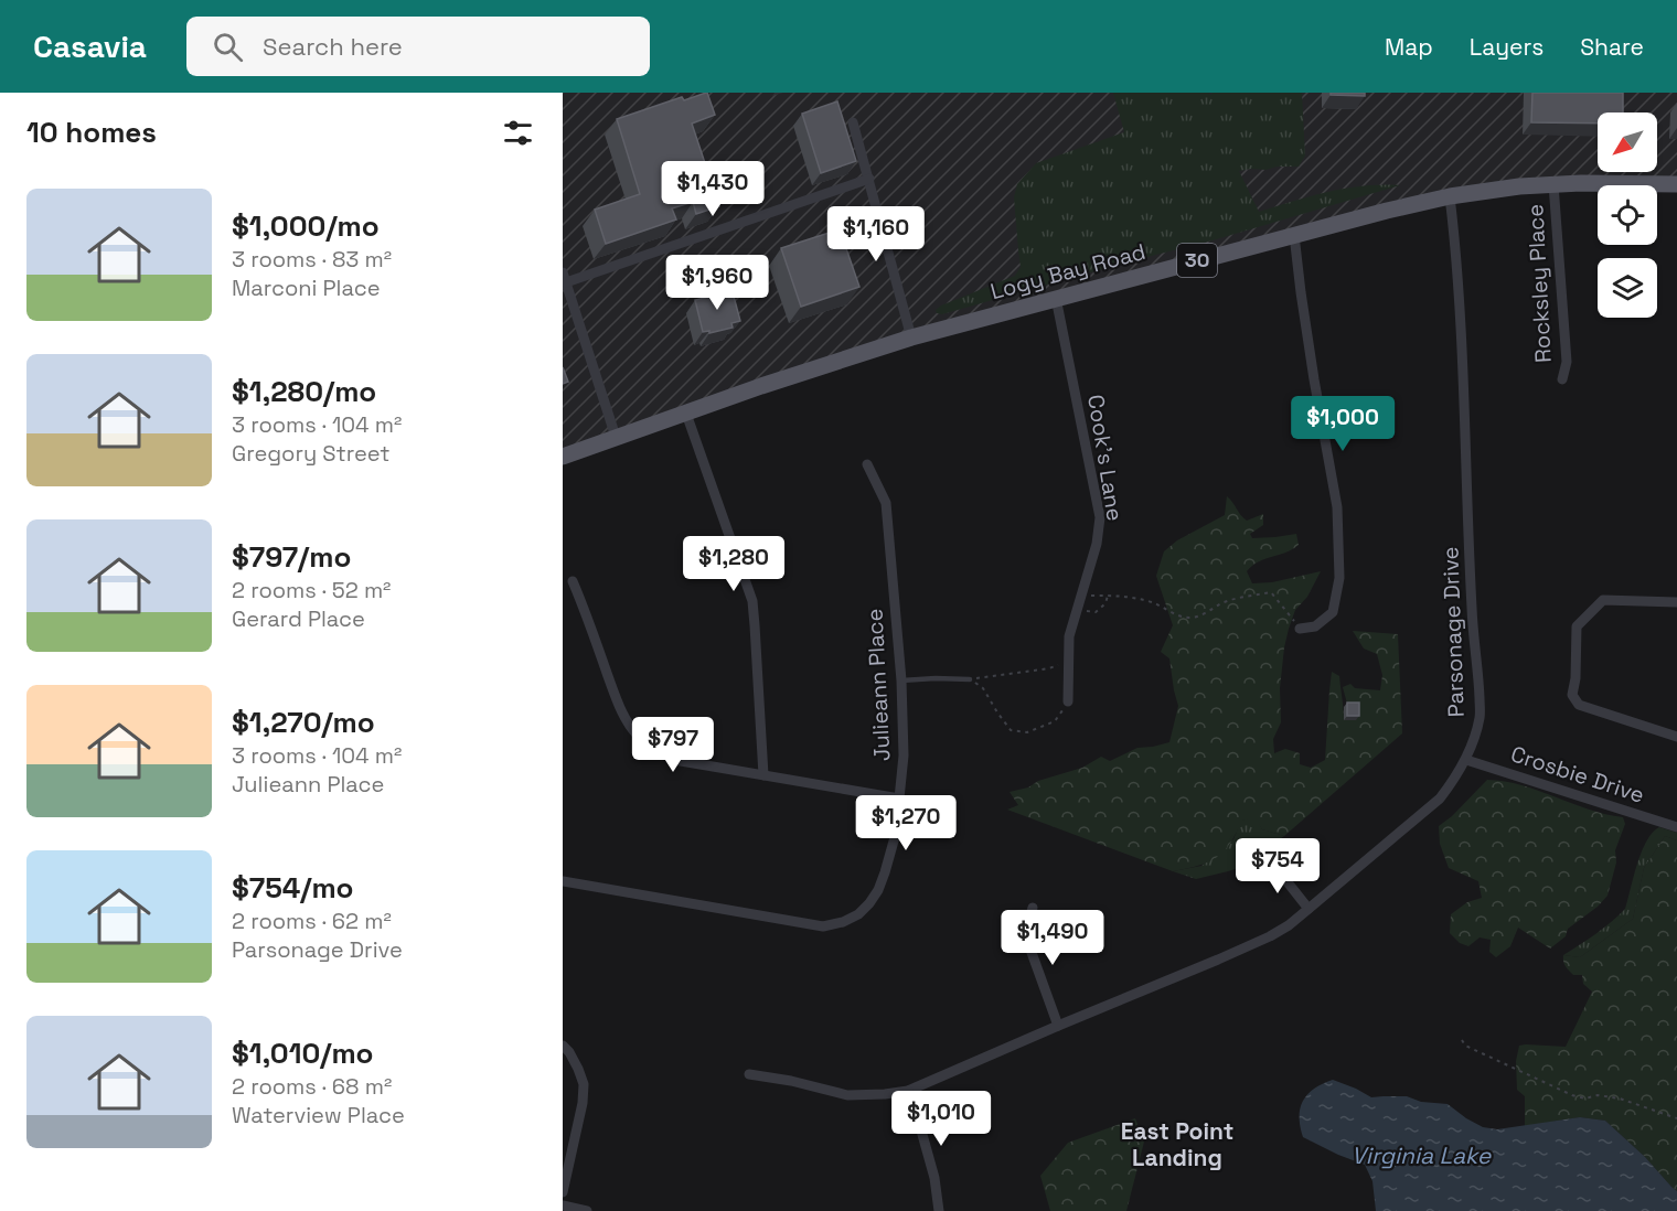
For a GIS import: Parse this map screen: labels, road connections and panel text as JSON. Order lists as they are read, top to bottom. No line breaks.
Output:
{"streets":{"main road":["30","Logy Bay Road"],"street":["Rocksley Place","Cook's Lane","Parsonage Drive","Julieann Place","Crosbie Drive"]},"crossings":[["Logy Bay Road","Rocksley Place"],["Logy Bay Road","Cook's Lane"],["Logy Bay Road","Parsonage Drive"],["Parsonage Drive","Crosbie Drive"]],"districts":["East Point Landing"],"water":["Virginia Lake"],"north":"bottom left","page":{"header":"Casavia","search":"Search here","nav":["Map","Layers","Share"],"heading":"10 homes","price":["$1,430","$1,160","$1,960","$1,000","$1,280","$797","$1,270","$754","$1,490","$1,010"],"list":[{"name":"$1,000/mo","note":"3 rooms · 83 m² · Marconi Place"},{"name":"$1,280/mo","note":"3 rooms · 104 m² · Gregory Street"},{"name":"$797/mo","note":"2 rooms · 52 m² · Gerard Place"},{"name":"$1,270/mo","note":"3 rooms · 104 m² · Julieann Place"},{"name":"$754/mo","note":"2 rooms · 62 m² · Parsonage Drive"},{"name":"$1,010/mo","note":"2 rooms · 68 m² · Waterview Place"}]}}
